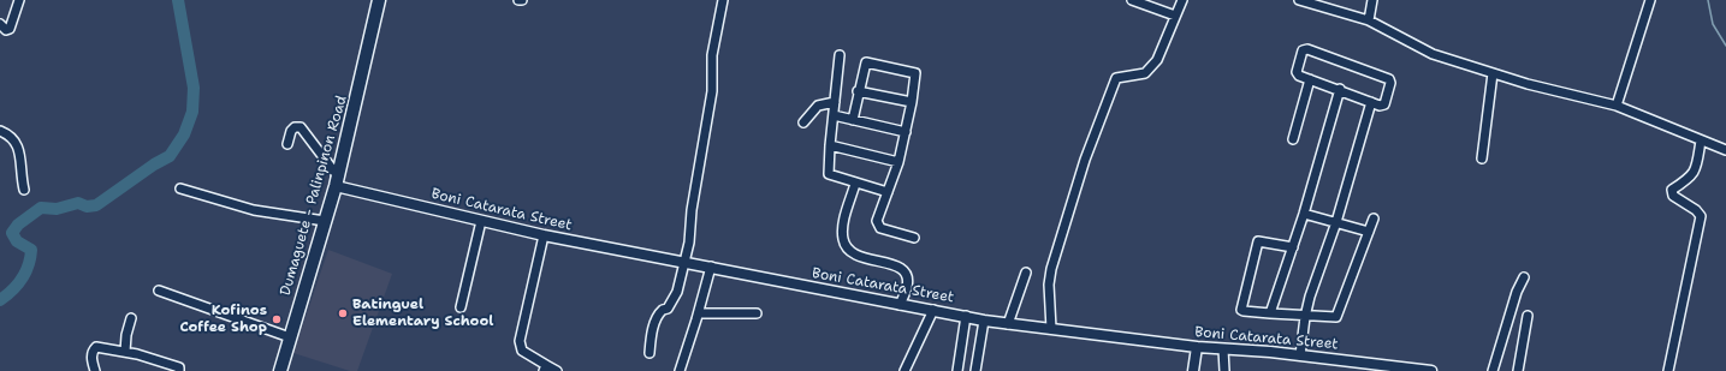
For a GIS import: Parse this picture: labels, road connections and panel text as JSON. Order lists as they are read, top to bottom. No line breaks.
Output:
{"streets":{"main road":["Dumaguete - Palinpinon Road"],"street":["Boni Catarata Street"]},"crossings":[["Dumaguete - Palinpinon Road","Boni Catarata Street"]],"places":["Batinguel Elementary School","Kofinos Coffee Shop"]}
